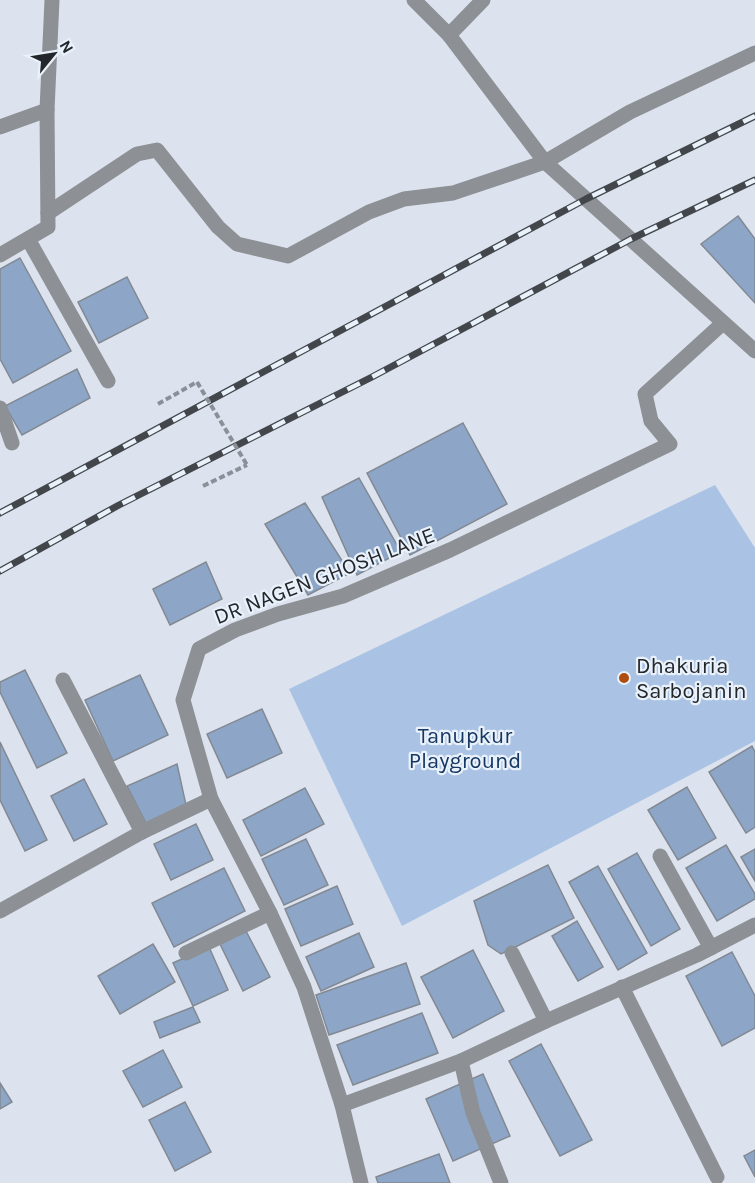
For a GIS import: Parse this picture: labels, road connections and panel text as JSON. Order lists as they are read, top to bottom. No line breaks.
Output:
{"streets":{"street":["DR NAGEN GHOSH LANE"]},"parks":["Tanupkur Playground"],"places":["Dhakuria Sarbojanin"],"north":"top right"}
